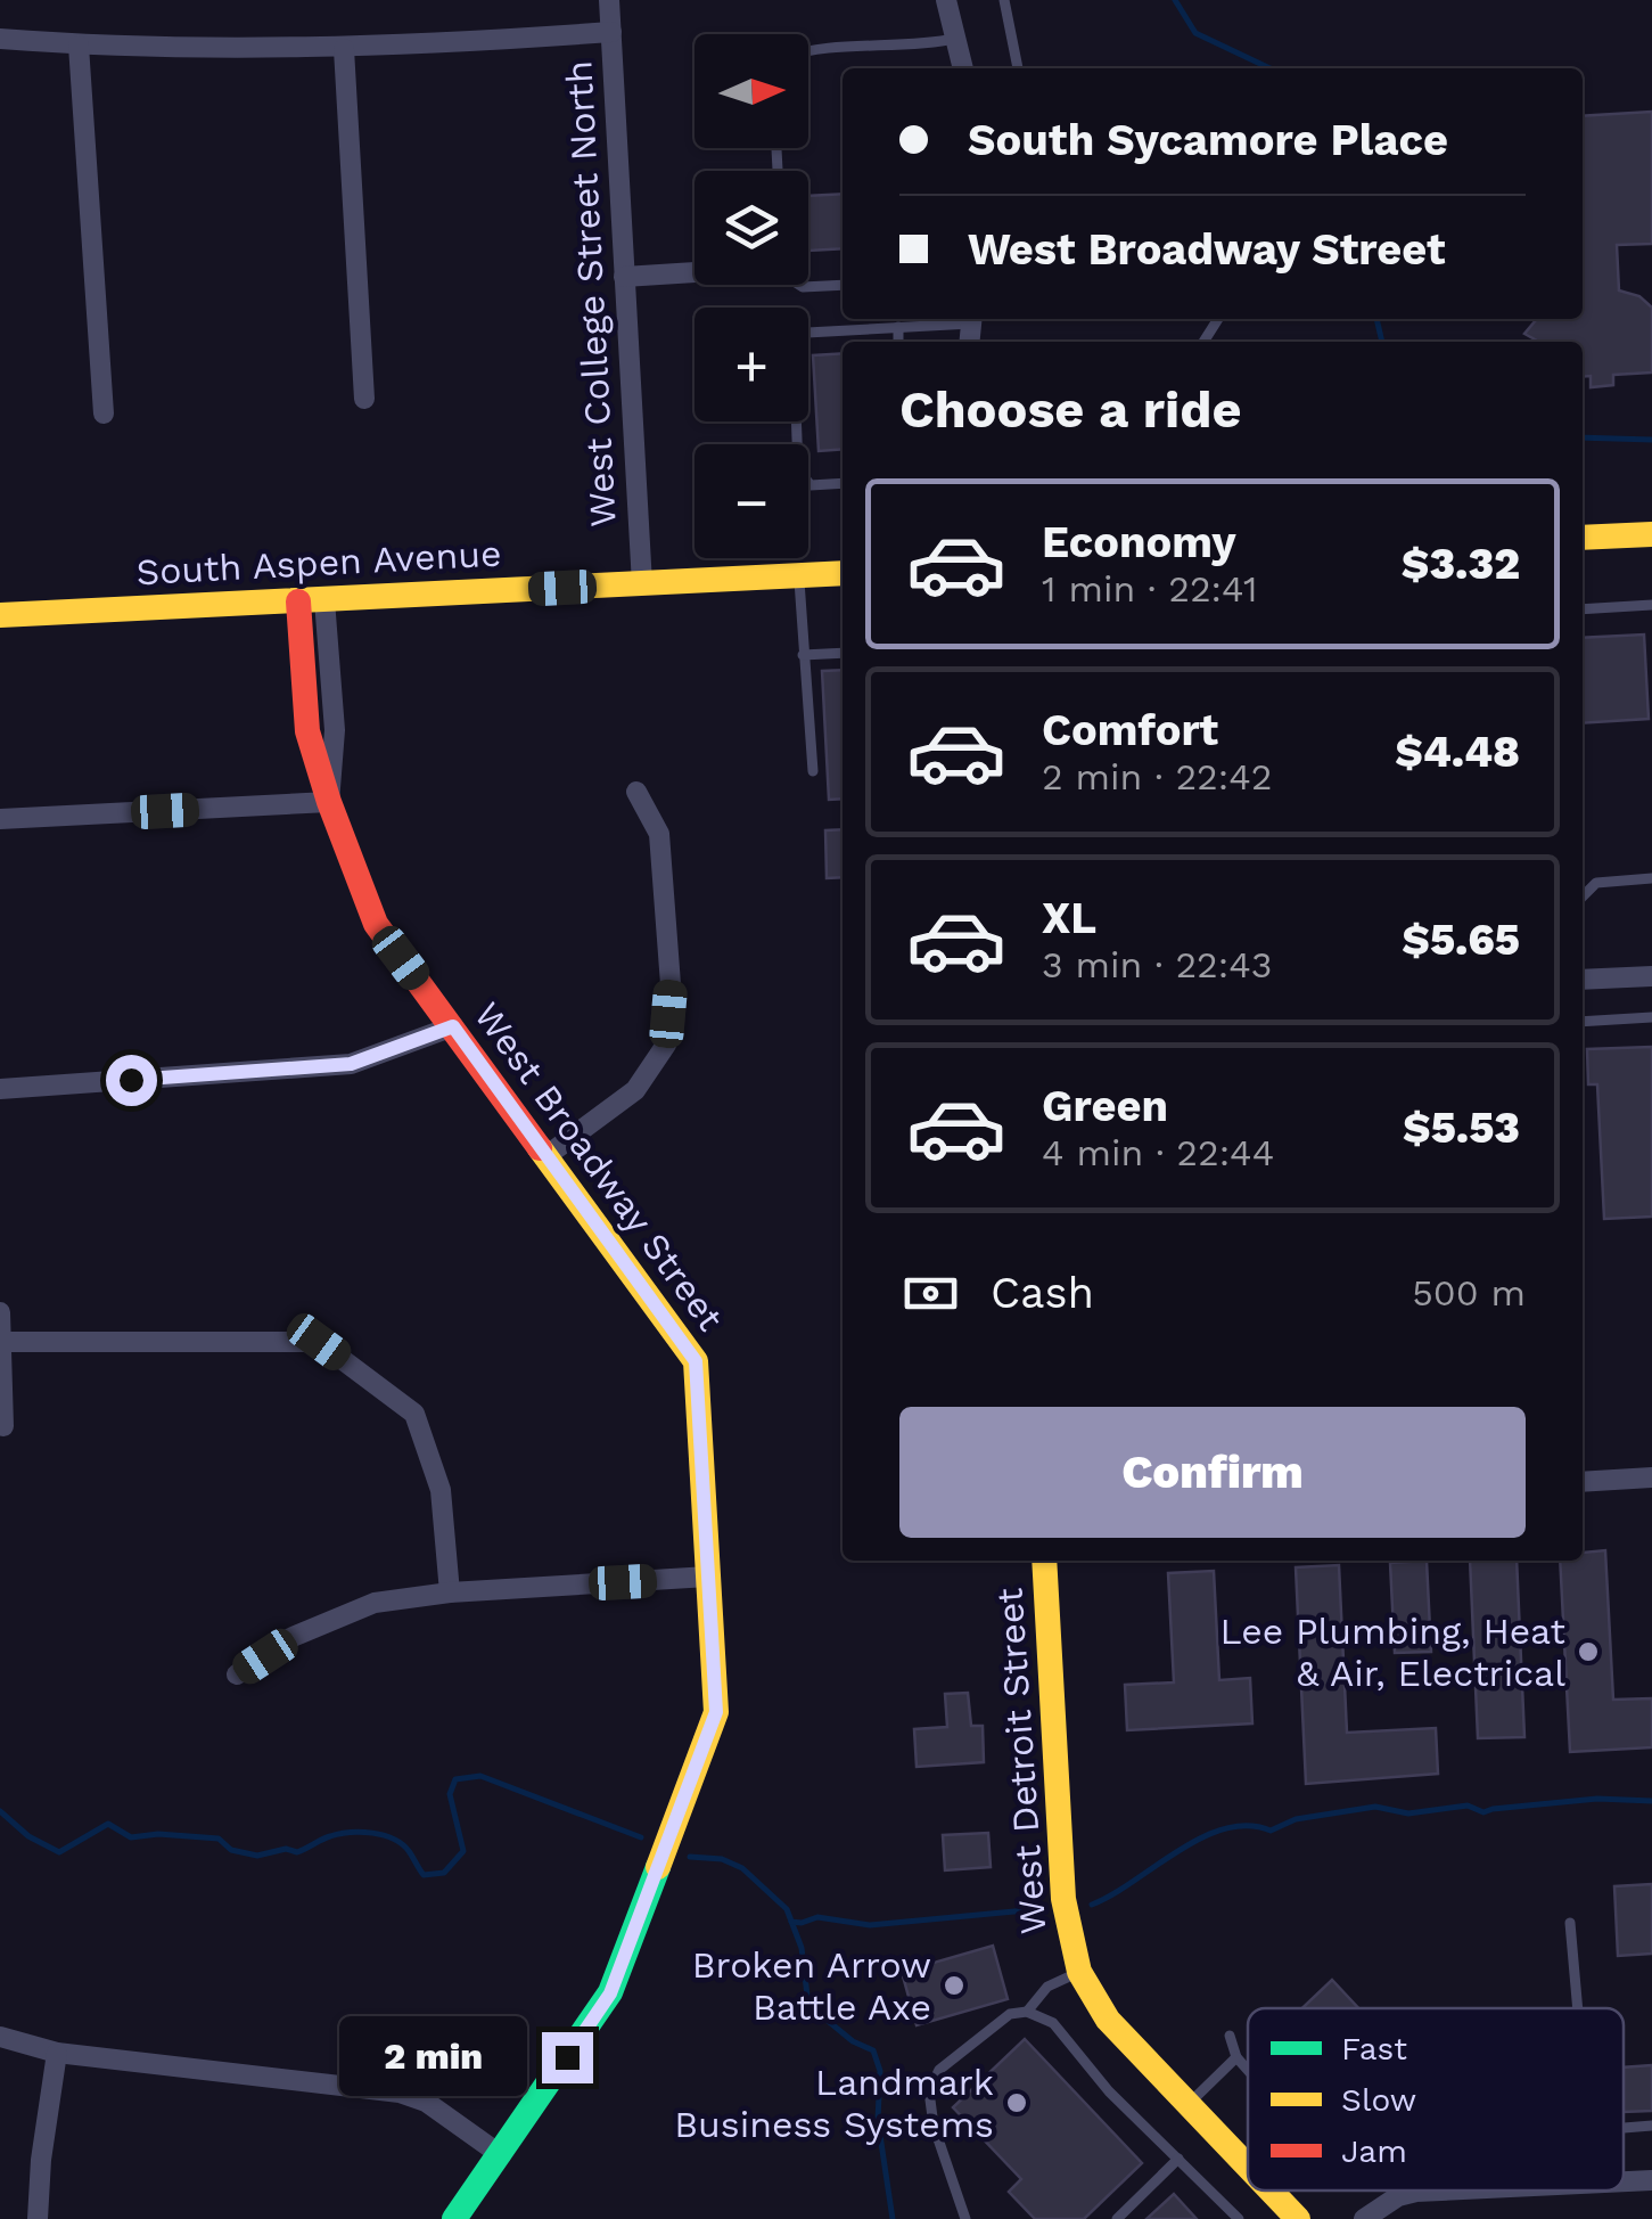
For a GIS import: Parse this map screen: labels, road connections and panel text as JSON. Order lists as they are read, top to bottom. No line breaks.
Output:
{"streets":{"street":["West College Street North","South Aspen Avenue","West Broadway Street","West Detroit Street"]},"crossings":[["West College Street North","South Aspen Avenue"],["South Aspen Avenue","West Broadway Street"]],"places":["Lee Plumbing, Heat & Air, Electrical","Broken Arrow Battle Axe","Landmark Business Systems"],"legend":["Fast","Slow","Jam"],"north":"right","page":{"map_buttons":["+","−"],"banner":["South Sycamore Place","West Broadway Street"],"heading":"Choose a ride","list":[{"name":"Economy","note":"1 min · 22:41","value":"$3.32"},{"name":"Comfort","note":"2 min · 22:42","value":"$4.48"},{"name":"XL","note":"3 min · 22:43","value":"$5.65"},{"name":"Green","note":"4 min · 22:44","value":"$5.53"}],"pay":["Cash","500 m"],"buttons":"Confirm","bubble":"2 min"}}
